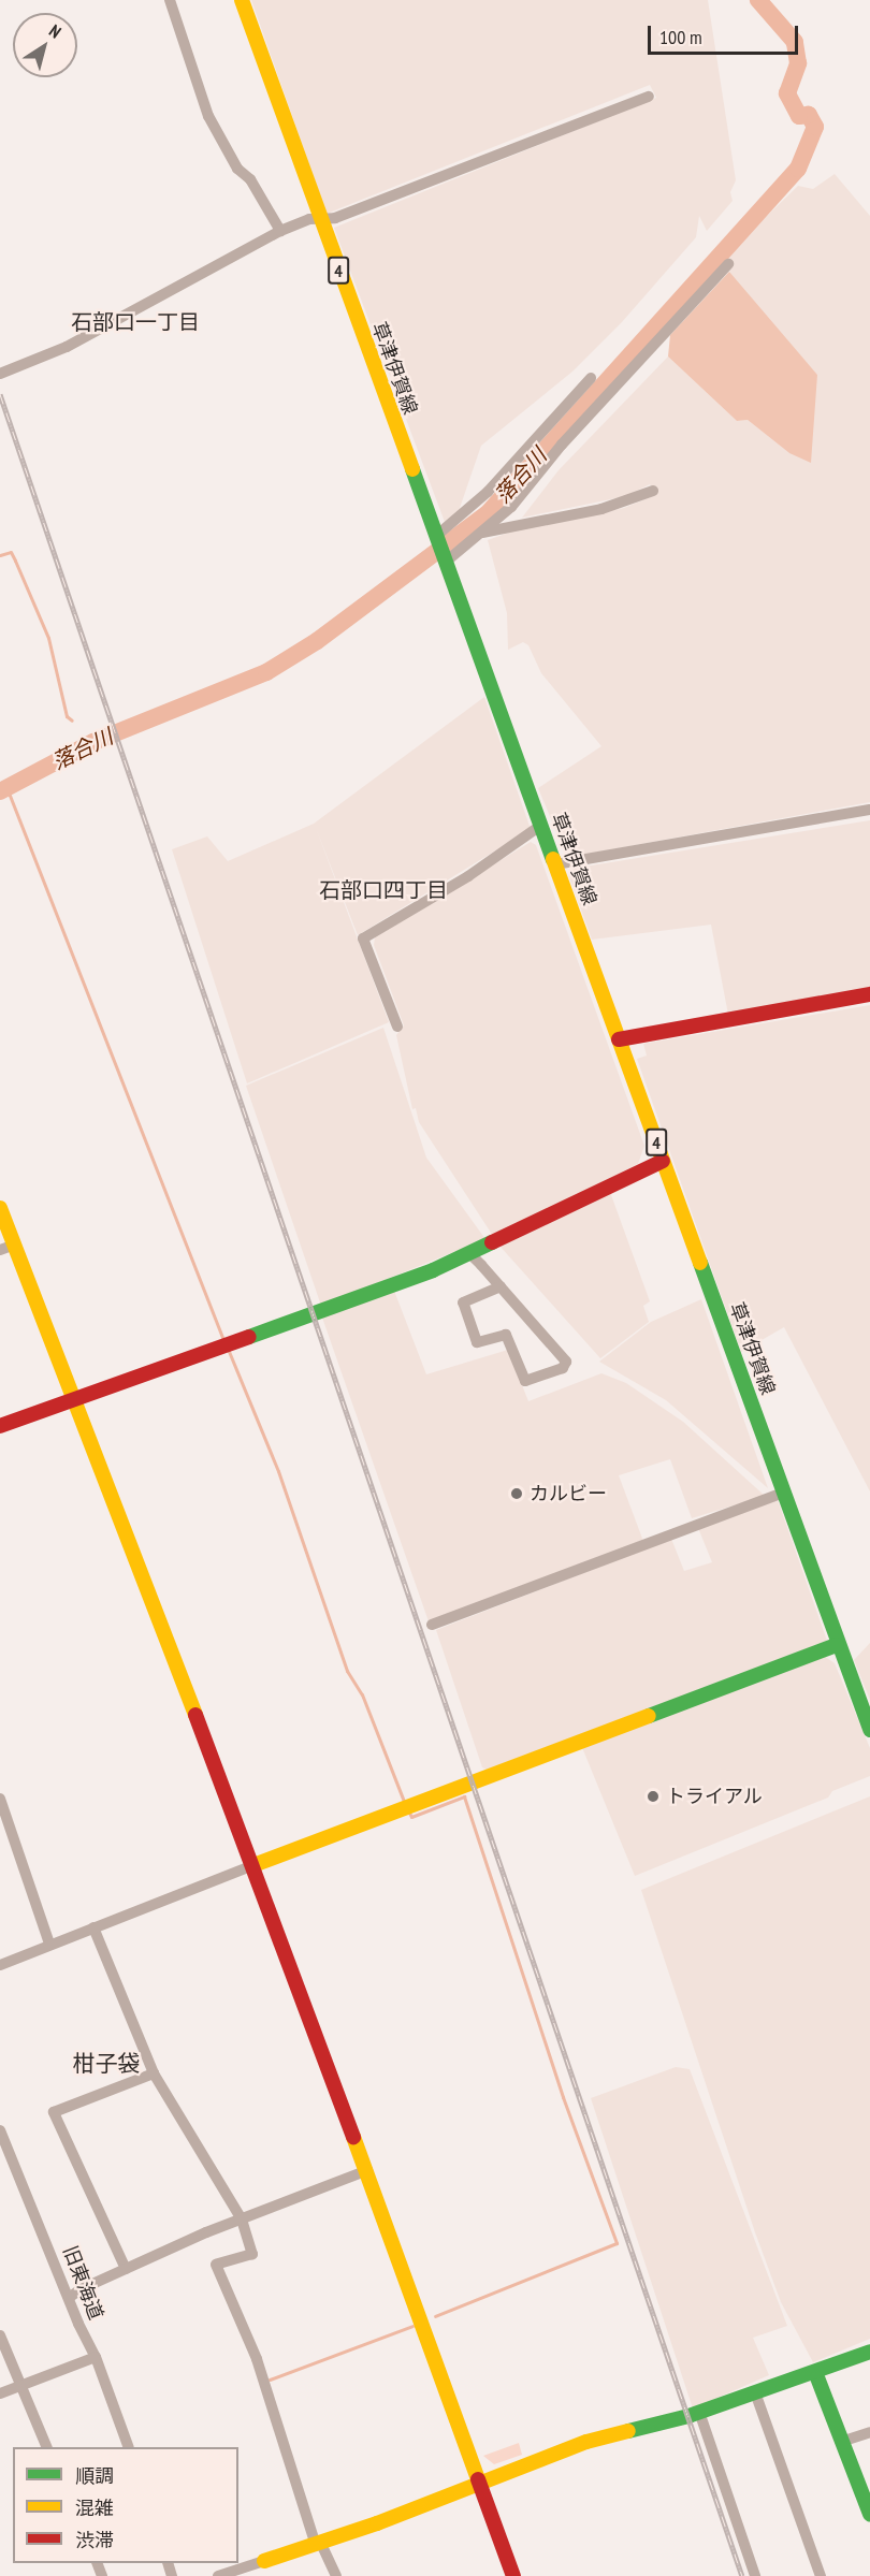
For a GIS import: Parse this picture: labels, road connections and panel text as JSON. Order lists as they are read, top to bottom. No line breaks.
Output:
{"streets":{"street":["4","草津伊賀線","旧東海道"]},"districts":["石部口一丁目","石部口四丁目","柑子袋"],"water":["落合川"],"places":["カルビー","トライアル"],"legend":["順調","混雑","渋滞"],"scale_bar":"100 m","north":"top right"}
